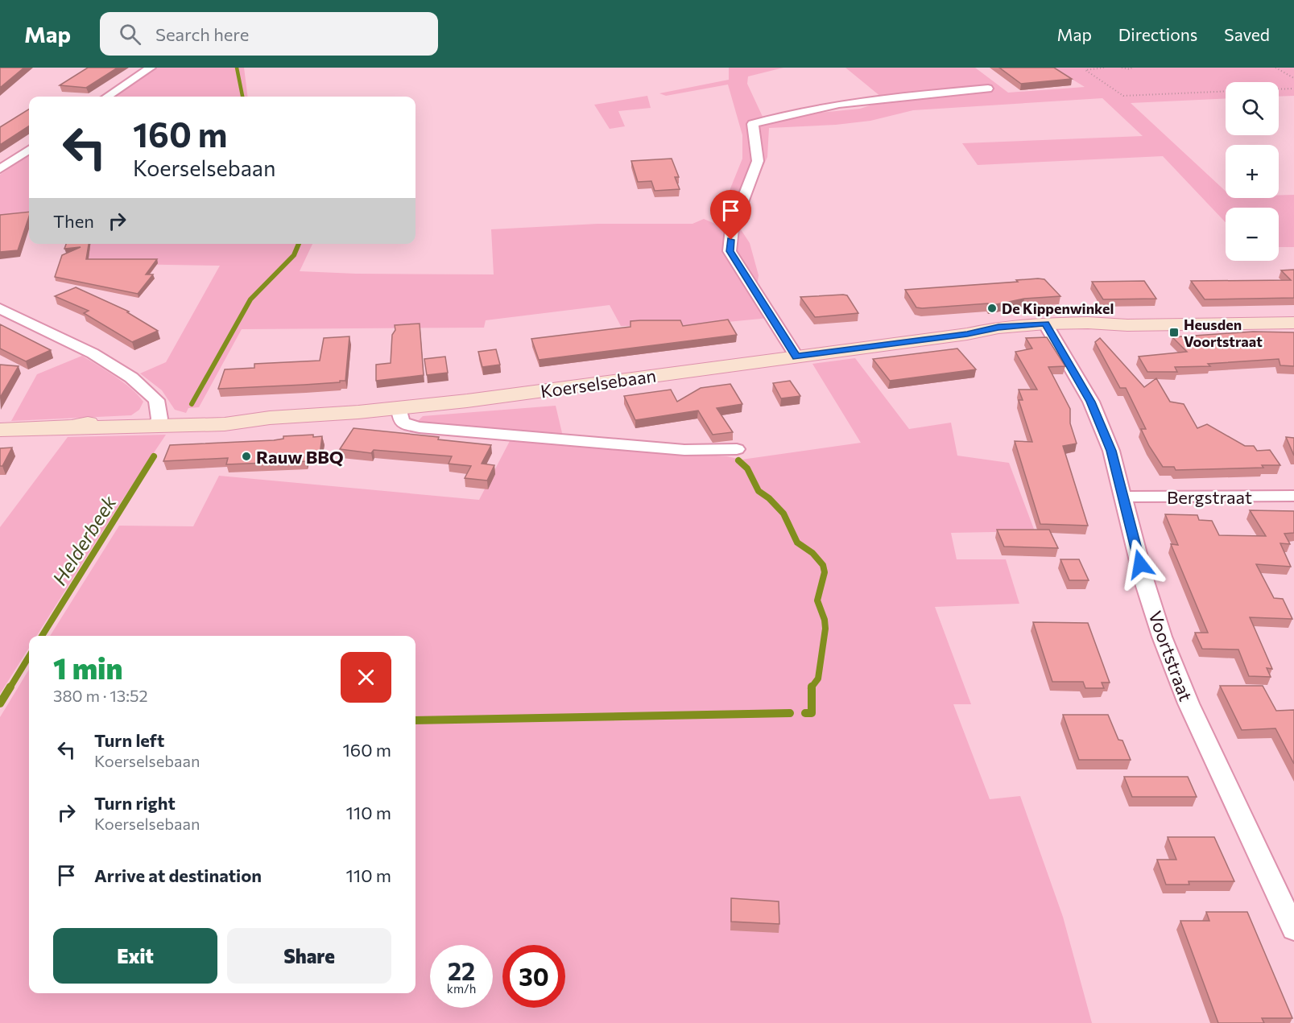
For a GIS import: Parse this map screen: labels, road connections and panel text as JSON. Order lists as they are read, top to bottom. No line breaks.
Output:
{"streets":{"street":["Koerselsebaan","Bergstraat","Voortstraat"]},"crossings":[["Koerselsebaan","Voortstraat"],["Bergstraat","Voortstraat"]],"water":["Helderbeek"],"places":{"other":["De Kippenwinkel","Rauw BBQ"],"transit":["Heusden Voortstraat"]},"page":{"header":"Map","search":"Search here","nav":["Map","Directions","Saved"],"map_buttons":["+","−"],"turn":["160 m","Koerselsebaan"],"then":"Then","heading":["1 min","380 m · 13:52"],"list":[{"name":"Turn left","note":"Koerselsebaan","value":"160 m"},{"name":"Turn right","note":"Koerselsebaan","value":"110 m"},{"name":"Arrive at destination","value":"110 m"}],"buttons":["Exit","Share"],"speed":"22 km/h","limit":"30"}}
